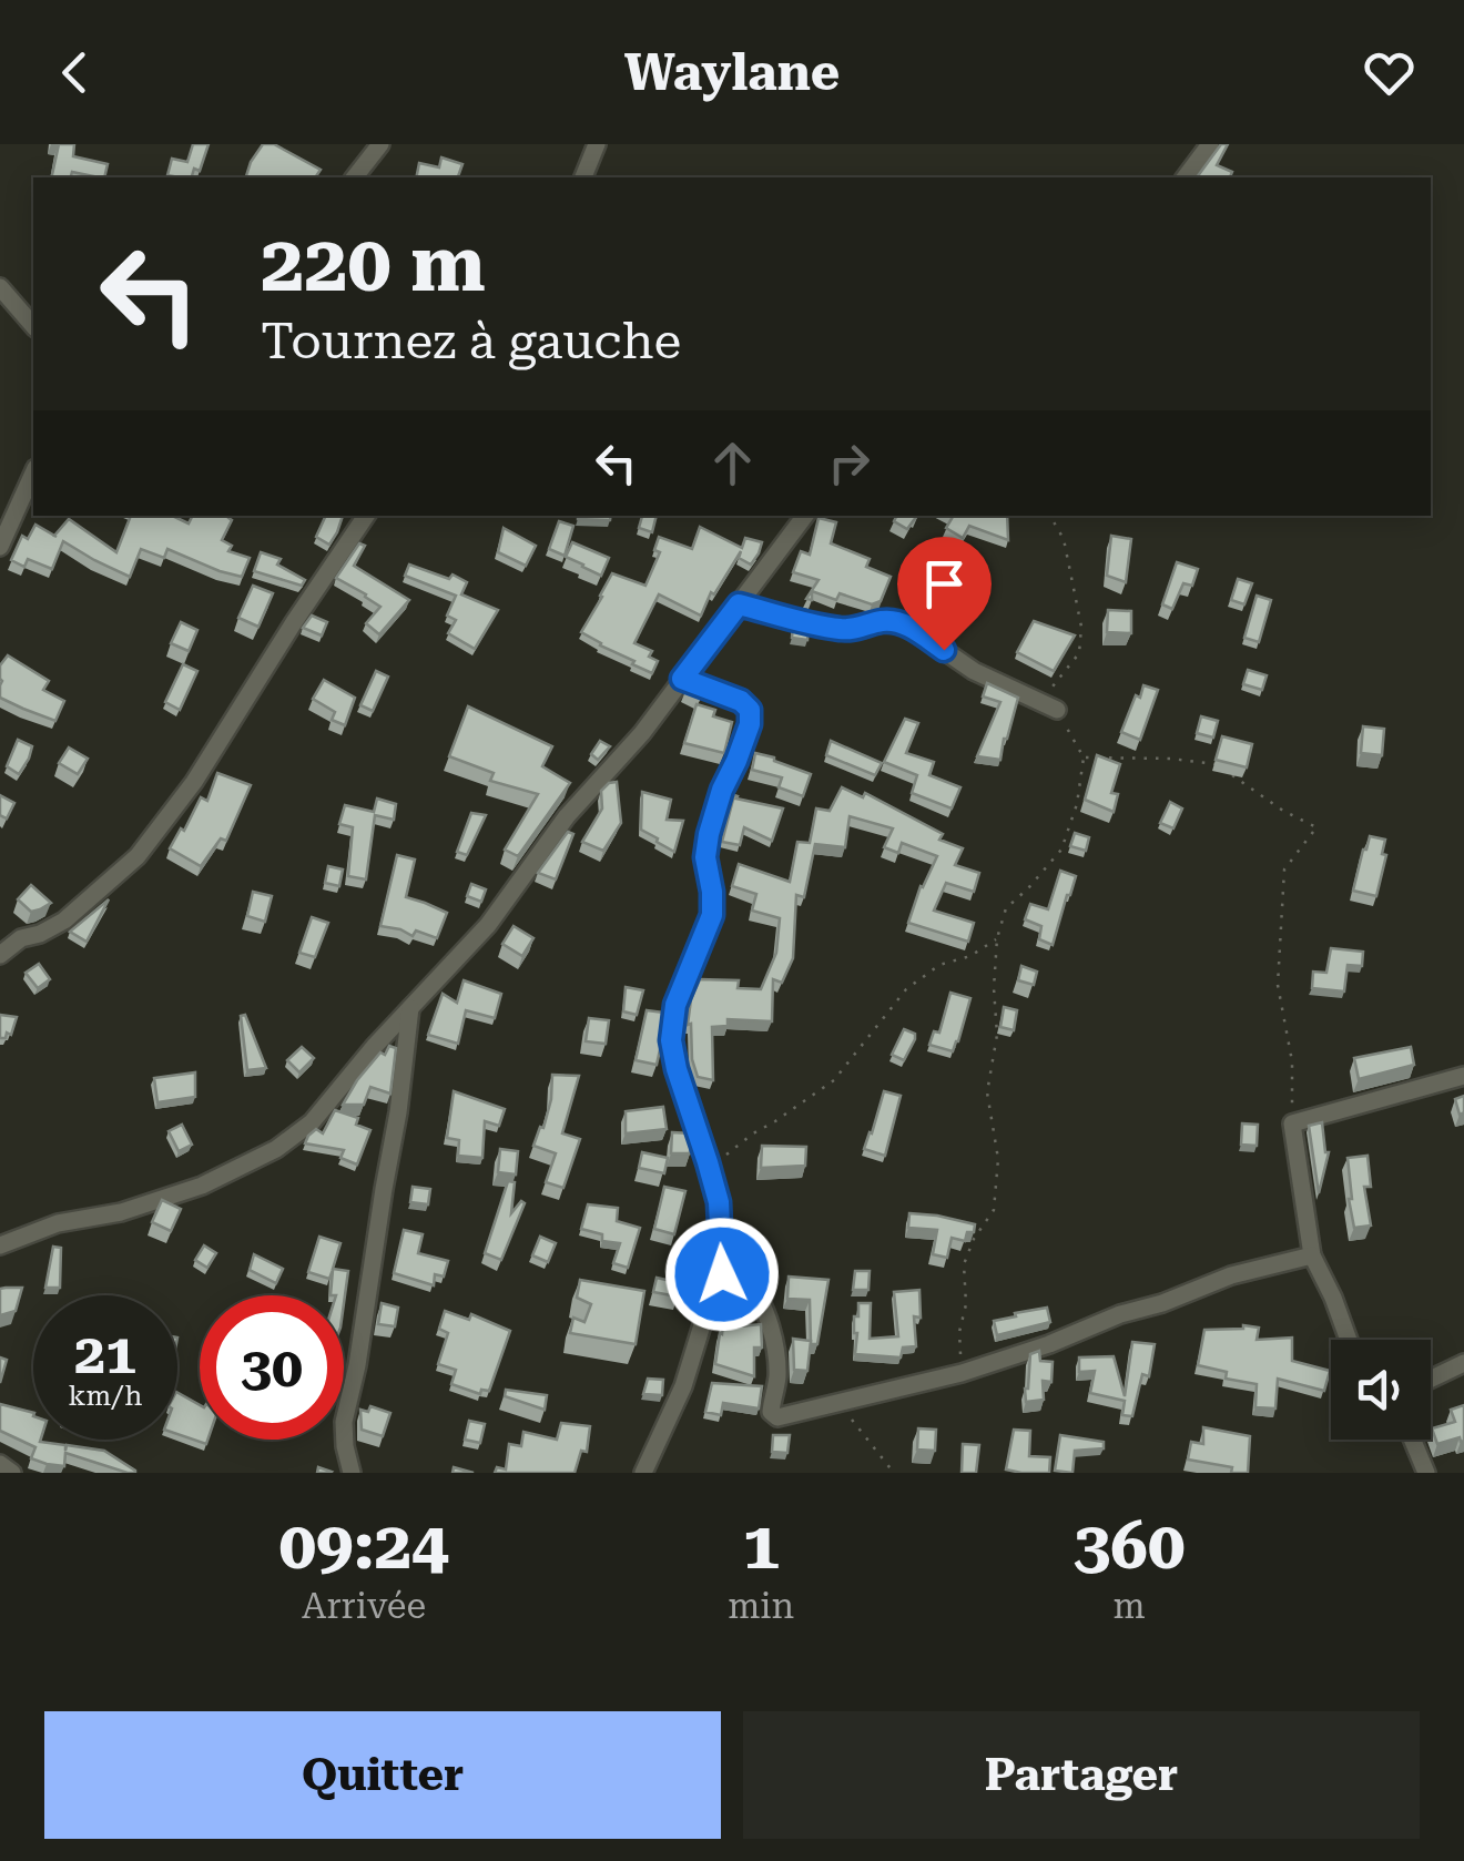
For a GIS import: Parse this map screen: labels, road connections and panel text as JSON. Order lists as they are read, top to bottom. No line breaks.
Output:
{"page":{"header":"Waylane","turn":["220 m","Tournez à gauche"],"speed":"21 km/h","limit":"30","eta":["09:24","Arrivée","1","min","360","m"],"buttons":["Quitter","Partager"]}}
